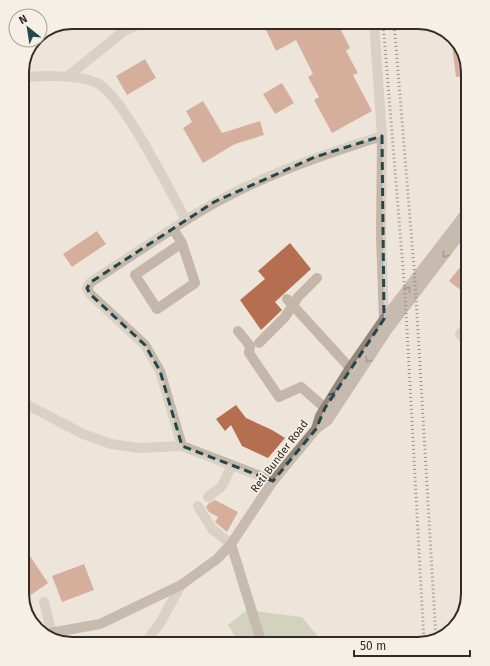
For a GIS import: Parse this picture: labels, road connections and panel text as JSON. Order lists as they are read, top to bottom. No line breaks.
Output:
{"streets":{"main road":["Reti Bunder Road"]},"scale_bar":"50 m","north":"top left"}
